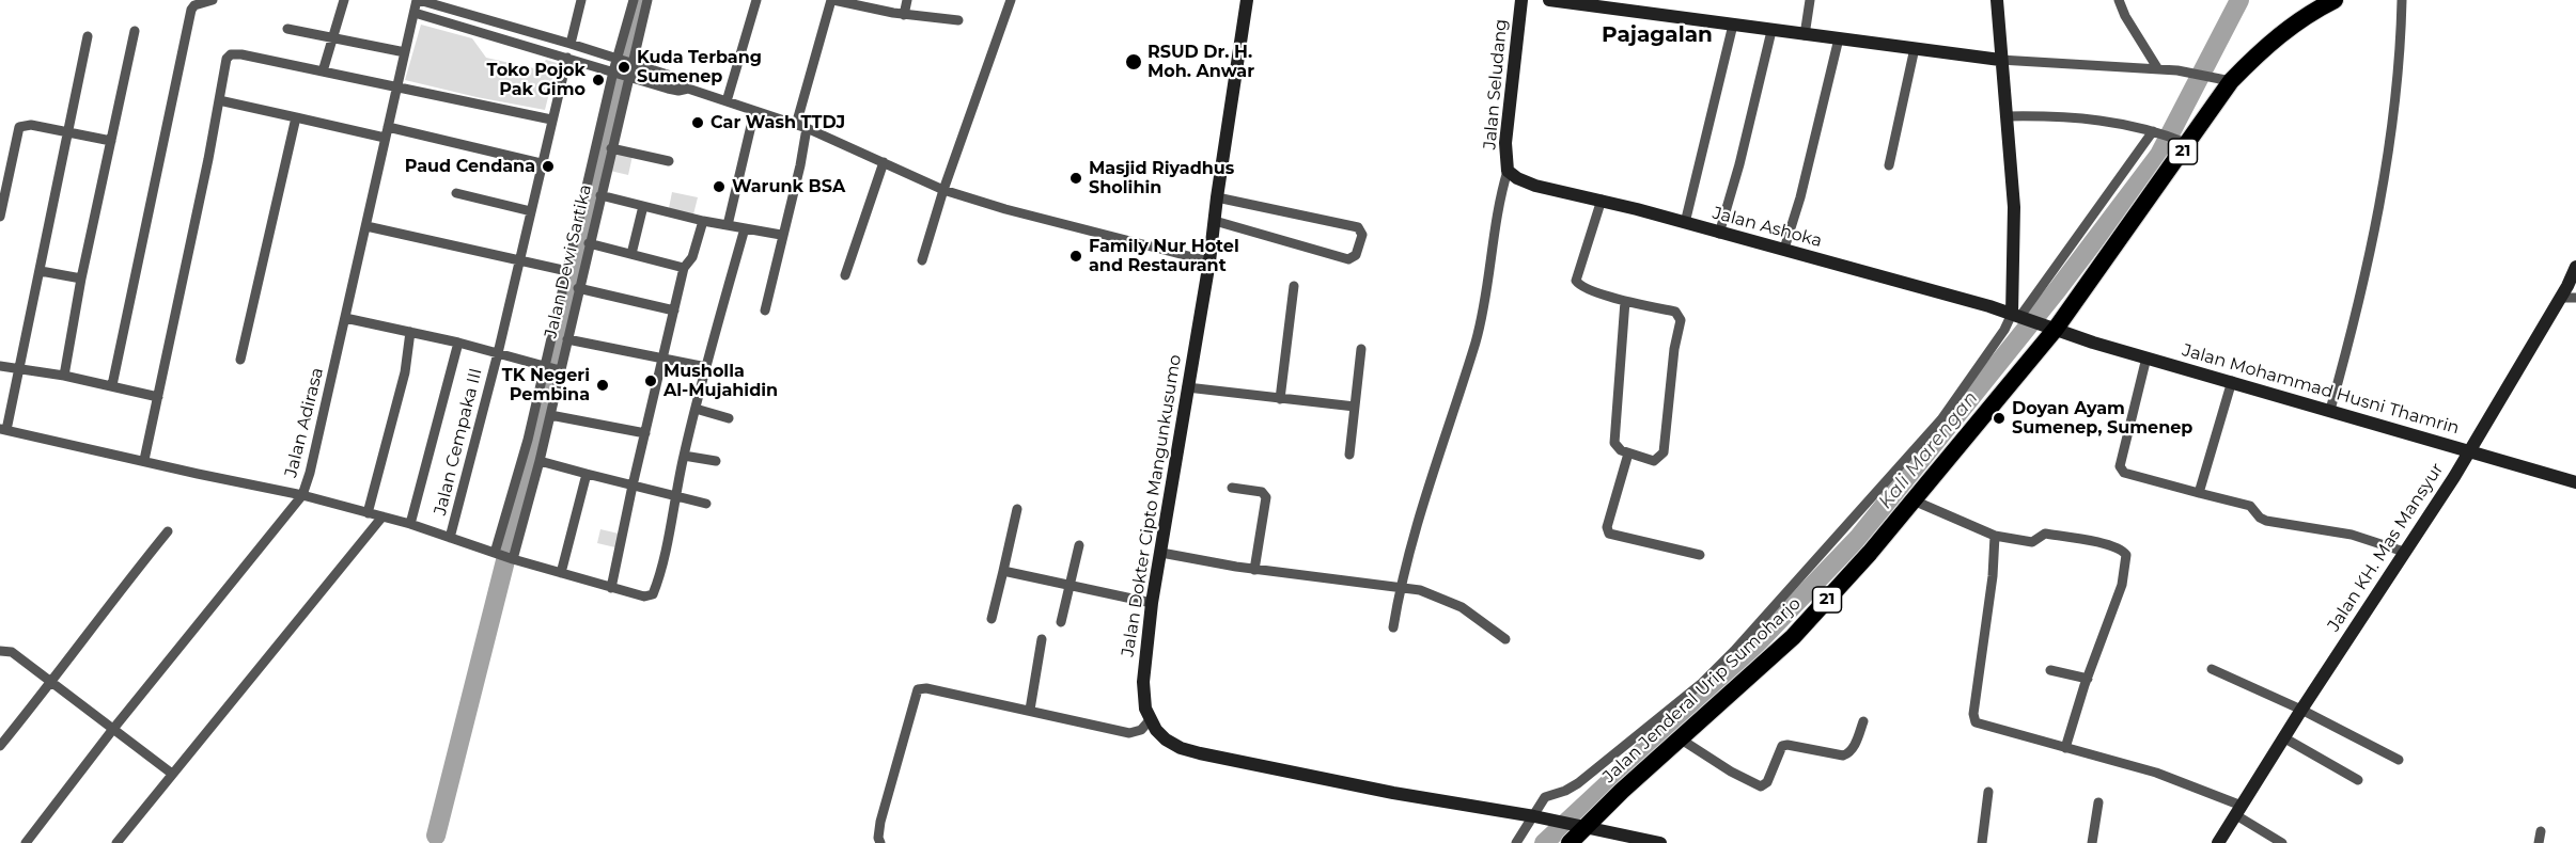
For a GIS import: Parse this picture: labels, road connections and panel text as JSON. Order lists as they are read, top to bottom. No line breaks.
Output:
{"streets":{"highway":["21","Jalan Jenderal Urip Sumoharjo"],"street":["Jalan Seludang","Jalan Ashoka","Jalan Dewi Sartika","Jalan Mohammad Husni Thamrin","Jalan Adirasa","Jalan Cempaka III","Jalan Dokter Cipto Mangunkusumo","Jalan KH. Mas Mansyur"]},"crossings":[["Jalan Seludang","Jalan Ashoka"],["21","Jalan Ashoka"],["21","Jalan Mohammad Husni Thamrin"],["21","Jalan Jenderal Urip Sumoharjo"],["Jalan Ashoka","Jalan Mohammad Husni Thamrin"],["Jalan Ashoka","Jalan Jenderal Urip Sumoharjo"],["Jalan Mohammad Husni Thamrin","Jalan KH. Mas Mansyur"],["Jalan Mohammad Husni Thamrin","Jalan Jenderal Urip Sumoharjo"]],"districts":["Pajagalan"],"water":["Kali Marengan"],"places":["RSUD Dr. H. Moh. Anwar","Kuda Terbang Sumenep","Toko Pojok Pak Gimo","Car Wash TTDJ","Paud Cendana","Masjid Riyadhus Sholihin","Warunk BSA","Family Nur Hotel and Restaurant","Musholla Al-Mujahidin","TK Negeri Pembina","Doyan Ayam Sumenep, Sumenep"]}
